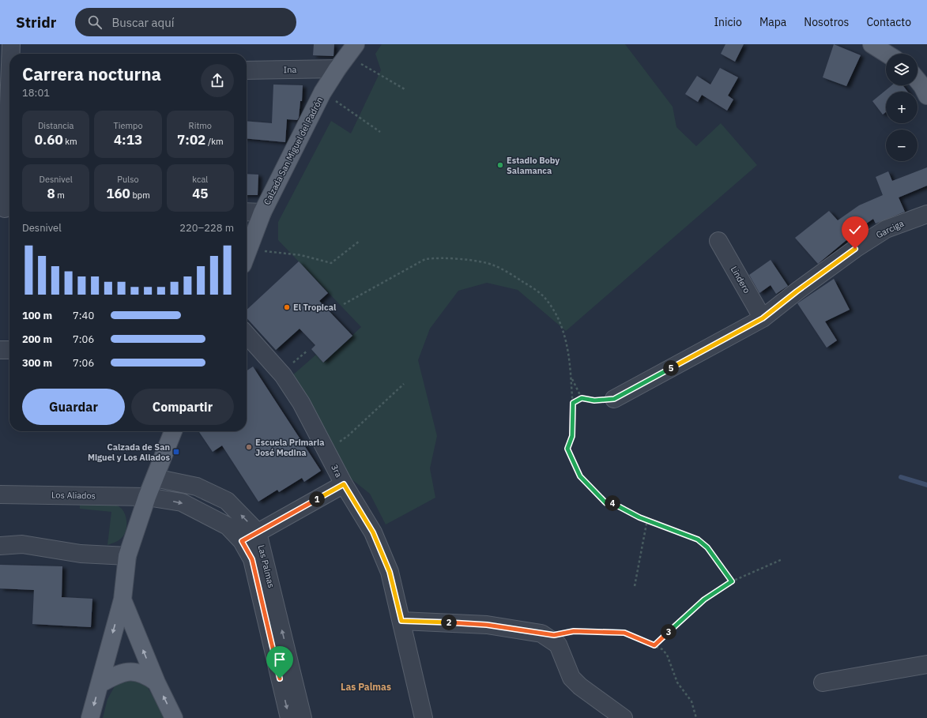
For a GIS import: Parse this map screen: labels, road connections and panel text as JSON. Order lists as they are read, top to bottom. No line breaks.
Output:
{"streets":{"main road":["Calzada San Miguel del Padrón"],"street":["Ina","Garciga","Lindero","3ra","Los Aliados","Las Palmas"]},"crossings":[["Ina","Calzada San Miguel del Padrón"],["Garciga","Lindero"],["Los Aliados","Las Palmas"]],"districts":["Las Palmas"],"places":{"other":["Estadio Boby Salamanca","El Tropical","Escuela Primaria José Medina"],"transit":["Calzada de San Miguel y Los Aliados"]},"page":{"header":"Stridr","search":"Buscar aquí","nav":["Inicio","Mapa","Nosotros","Contacto"],"map_buttons":["+","−"],"heading":["Carrera nocturna","18:01"],"stats":[["Distancia","0.60 km"],["Tiempo","4:13"],["Ritmo","7:02 /km"],["Desnivel","8 m"],["Pulso","160 bpm"],["kcal","45"]],"chart":["Desnivel","220–228 m"],"list":[{"name":"100 m","note":"7:40"},{"name":"200 m","note":"7:06"},{"name":"300 m","note":"7:06"}],"pins":["5","1","4","2","3"],"buttons":["Guardar","Compartir"]}}
